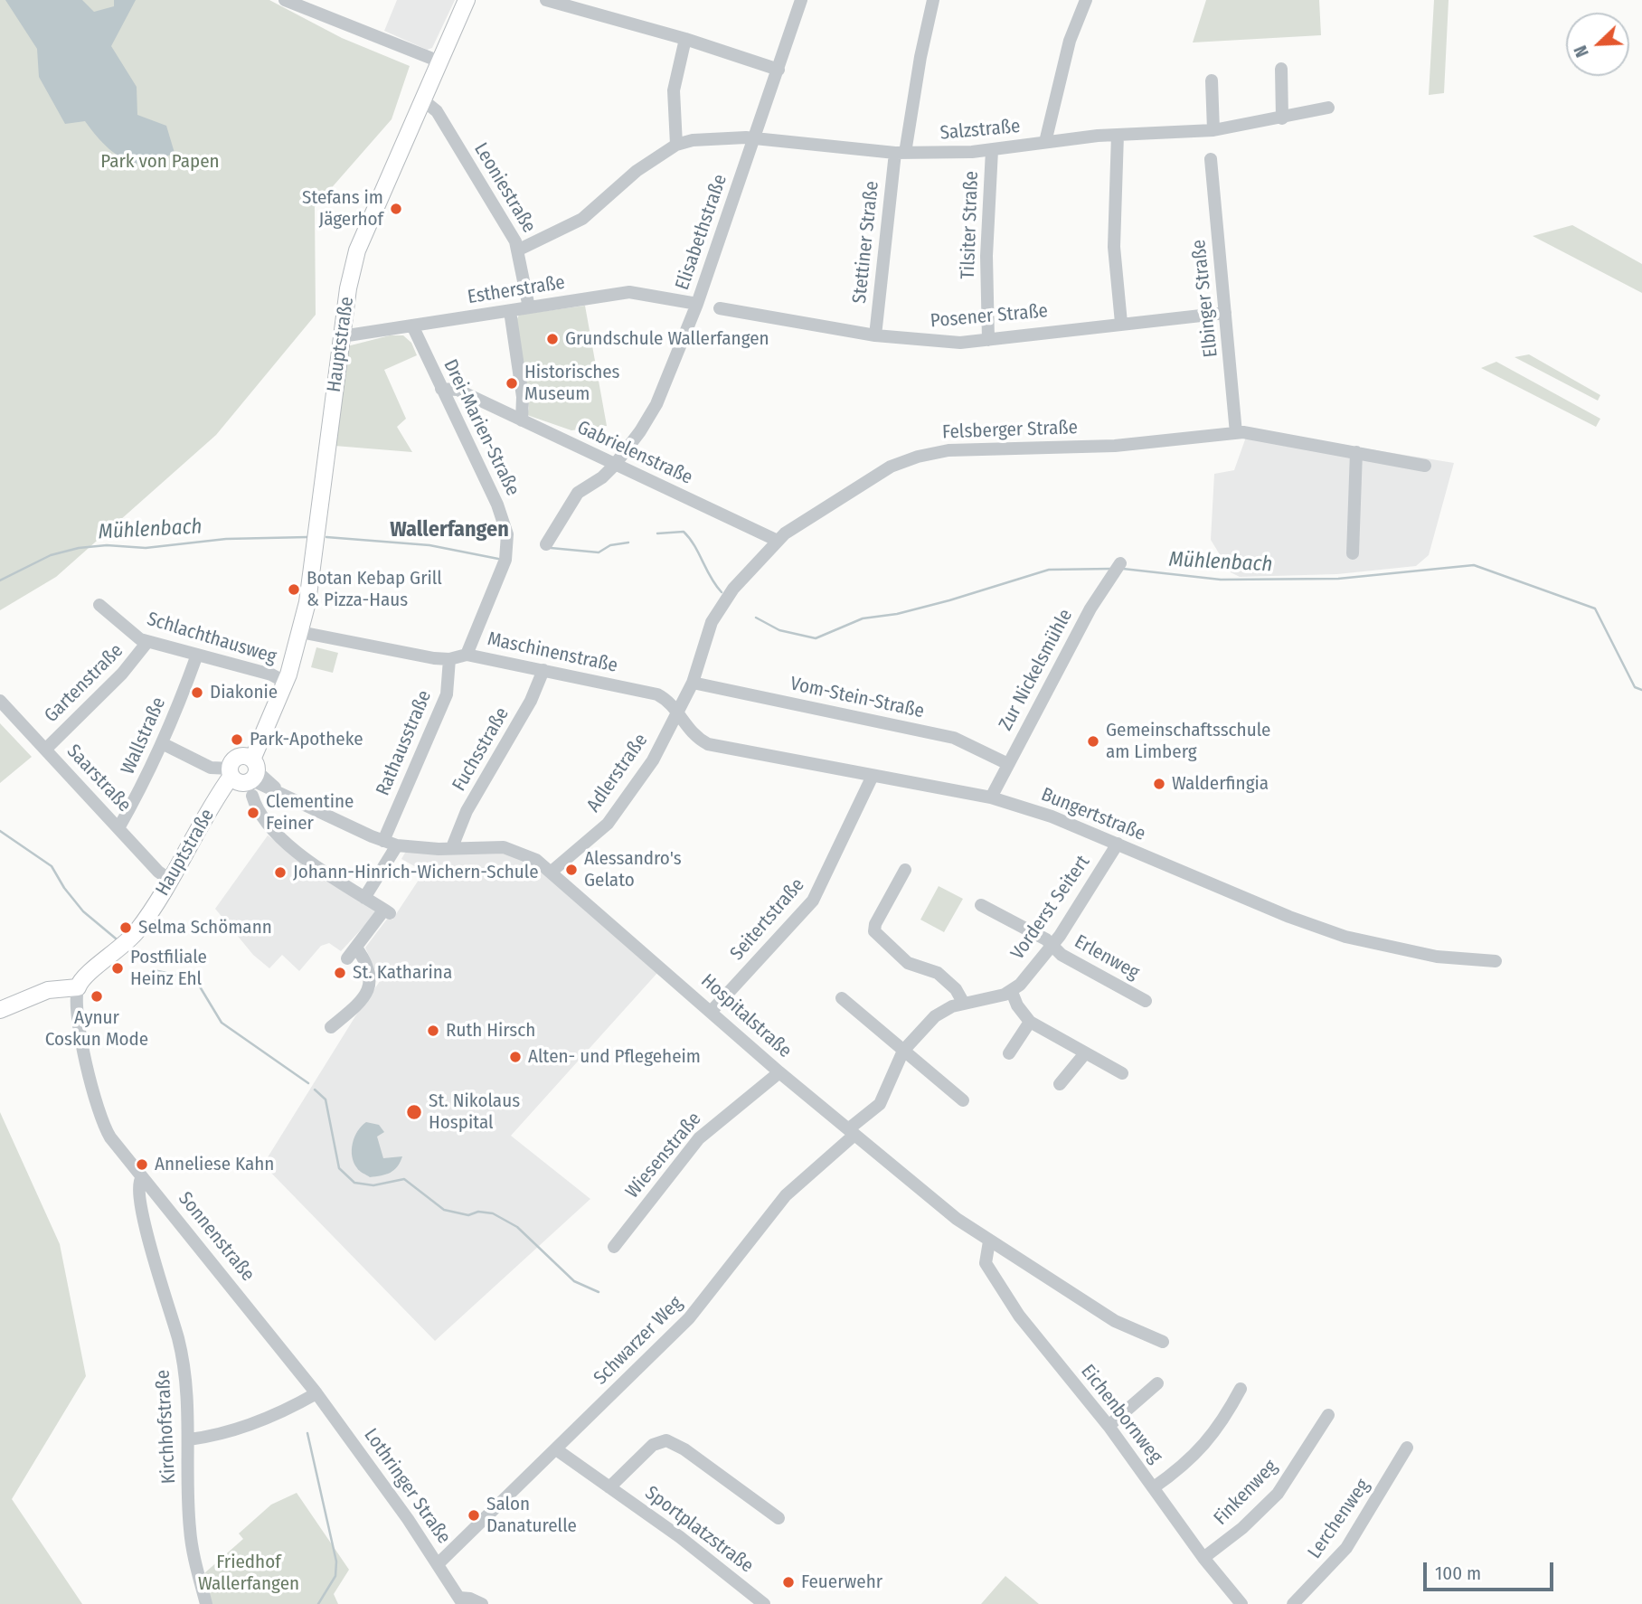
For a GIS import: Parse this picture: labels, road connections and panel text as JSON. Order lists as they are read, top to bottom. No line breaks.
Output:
{"streets":{"main road":["Hauptstraße"],"street":["Salzstraße","Leoniestraße","Tilsiter Straße","Elisabethstraße","Stettiner Straße","Estherstraße","Elbinger Straße","Posener Straße","Drei-Marien-Straße","Felsberger Straße","Gabrielenstraße","Schlachthausweg","Maschinenstraße","Zur Nickelsmühle","Gartenstraße","Vom-Stein-Straße","Wallstraße","Rathausstraße","Fuchsstraße","Adlerstraße","Saarstraße","Bungertstraße","Vorderst Seitert","Seitertstraße","Erlenweg","Hospitalstraße","Wiesenstraße","Sonnenstraße","Schwarzer Weg","Eichenbornweg","Kirchhofstraße","Lothringer Straße","Finkenweg","Lerchenweg","Sportplatzstraße"]},"crossings":[["Salzstraße","Tilsiter Straße"],["Salzstraße","Elisabethstraße"],["Salzstraße","Stettiner Straße"],["Leoniestraße","Estherstraße"],["Leoniestraße","Hauptstraße"],["Tilsiter Straße","Posener Straße"],["Elisabethstraße","Estherstraße"],["Elisabethstraße","Gabrielenstraße"],["Stettiner Straße","Posener Straße"],["Estherstraße","Hauptstraße"],["Estherstraße","Drei-Marien-Straße"],["Elbinger Straße","Posener Straße"],["Elbinger Straße","Felsberger Straße"],["Hauptstraße","Schlachthausweg"],["Hauptstraße","Maschinenstraße"],["Hauptstraße","Saarstraße"],["Hauptstraße","Hospitalstraße"],["Hauptstraße","Sonnenstraße"],["Drei-Marien-Straße","Gabrielenstraße"],["Drei-Marien-Straße","Maschinenstraße"],["Felsberger Straße","Gabrielenstraße"],["Felsberger Straße","Maschinenstraße"],["Felsberger Straße","Vom-Stein-Straße"],["Felsberger Straße","Adlerstraße"],["Felsberger Straße","Bungertstraße"],["Schlachthausweg","Gartenstraße"],["Schlachthausweg","Wallstraße"],["Maschinenstraße","Rathausstraße"],["Maschinenstraße","Fuchsstraße"],["Maschinenstraße","Adlerstraße"],["Maschinenstraße","Bungertstraße"],["Zur Nickelsmühle","Vom-Stein-Straße"],["Zur Nickelsmühle","Bungertstraße"],["Gartenstraße","Saarstraße"],["Wallstraße","Saarstraße"],["Wallstraße","Hospitalstraße"],["Rathausstraße","Hospitalstraße"],["Fuchsstraße","Hospitalstraße"],["Adlerstraße","Bungertstraße"],["Adlerstraße","Hospitalstraße"],["Bungertstraße","Vorderst Seitert"],["Bungertstraße","Seitertstraße"],["Vorderst Seitert","Erlenweg"],["Seitertstraße","Hospitalstraße"],["Hospitalstraße","Wiesenstraße"],["Hospitalstraße","Schwarzer Weg"],["Hospitalstraße","Eichenbornweg"],["Sonnenstraße","Kirchhofstraße"],["Sonnenstraße","Lothringer Straße"],["Schwarzer Weg","Lothringer Straße"],["Schwarzer Weg","Sportplatzstraße"],["Eichenbornweg","Finkenweg"]],"districts":["Wallerfangen"],"water":["Mühlenbach"],"parks":["Park von Papen","Friedhof Wallerfangen"],"places":["Stefans im Jägerhof","Grundschule Wallerfangen","Historisches Museum","Botan Kebap Grill & Pizza-Haus","Diakonie","Park-Apotheke","Gemeinschaftsschule am Limberg","Walderfingia","Clementine Feiner","Alessandro's Gelato","Johann-Hinrich-Wichern-Schule","Selma Schömann","Postfiliale Heinz Ehl","St. Katharina","Aynur Coskun Mode","Ruth Hirsch","Alten- und Pflegeheim","St. Nikolaus Hospital","Anneliese Kahn","Salon Danaturelle","Feuerwehr"],"scale_bar":"100 m","north":"bottom left"}
